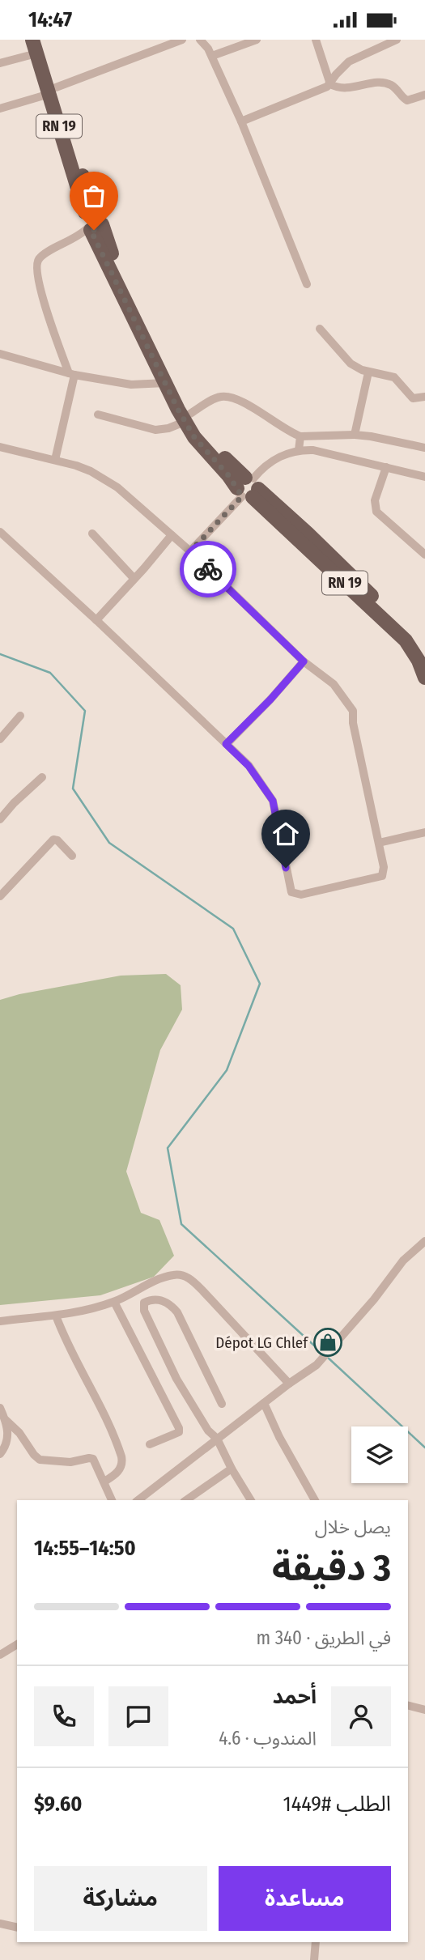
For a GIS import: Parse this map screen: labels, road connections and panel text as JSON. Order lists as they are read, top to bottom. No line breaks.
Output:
{"streets":{"main road":["RN 19"]},"places":{"shop":["Dépot LG Chlef"]},"page":{"status":"14:47","heading":["3 دقيقة","يصل خلال","14:50–14:55"],"panel":["أحمد","المندوب · 4.6","الطلب #1449","$9.60"],"bar":"في الطريق · 340 m","buttons":["مساعدة","مشاركة"]}}
